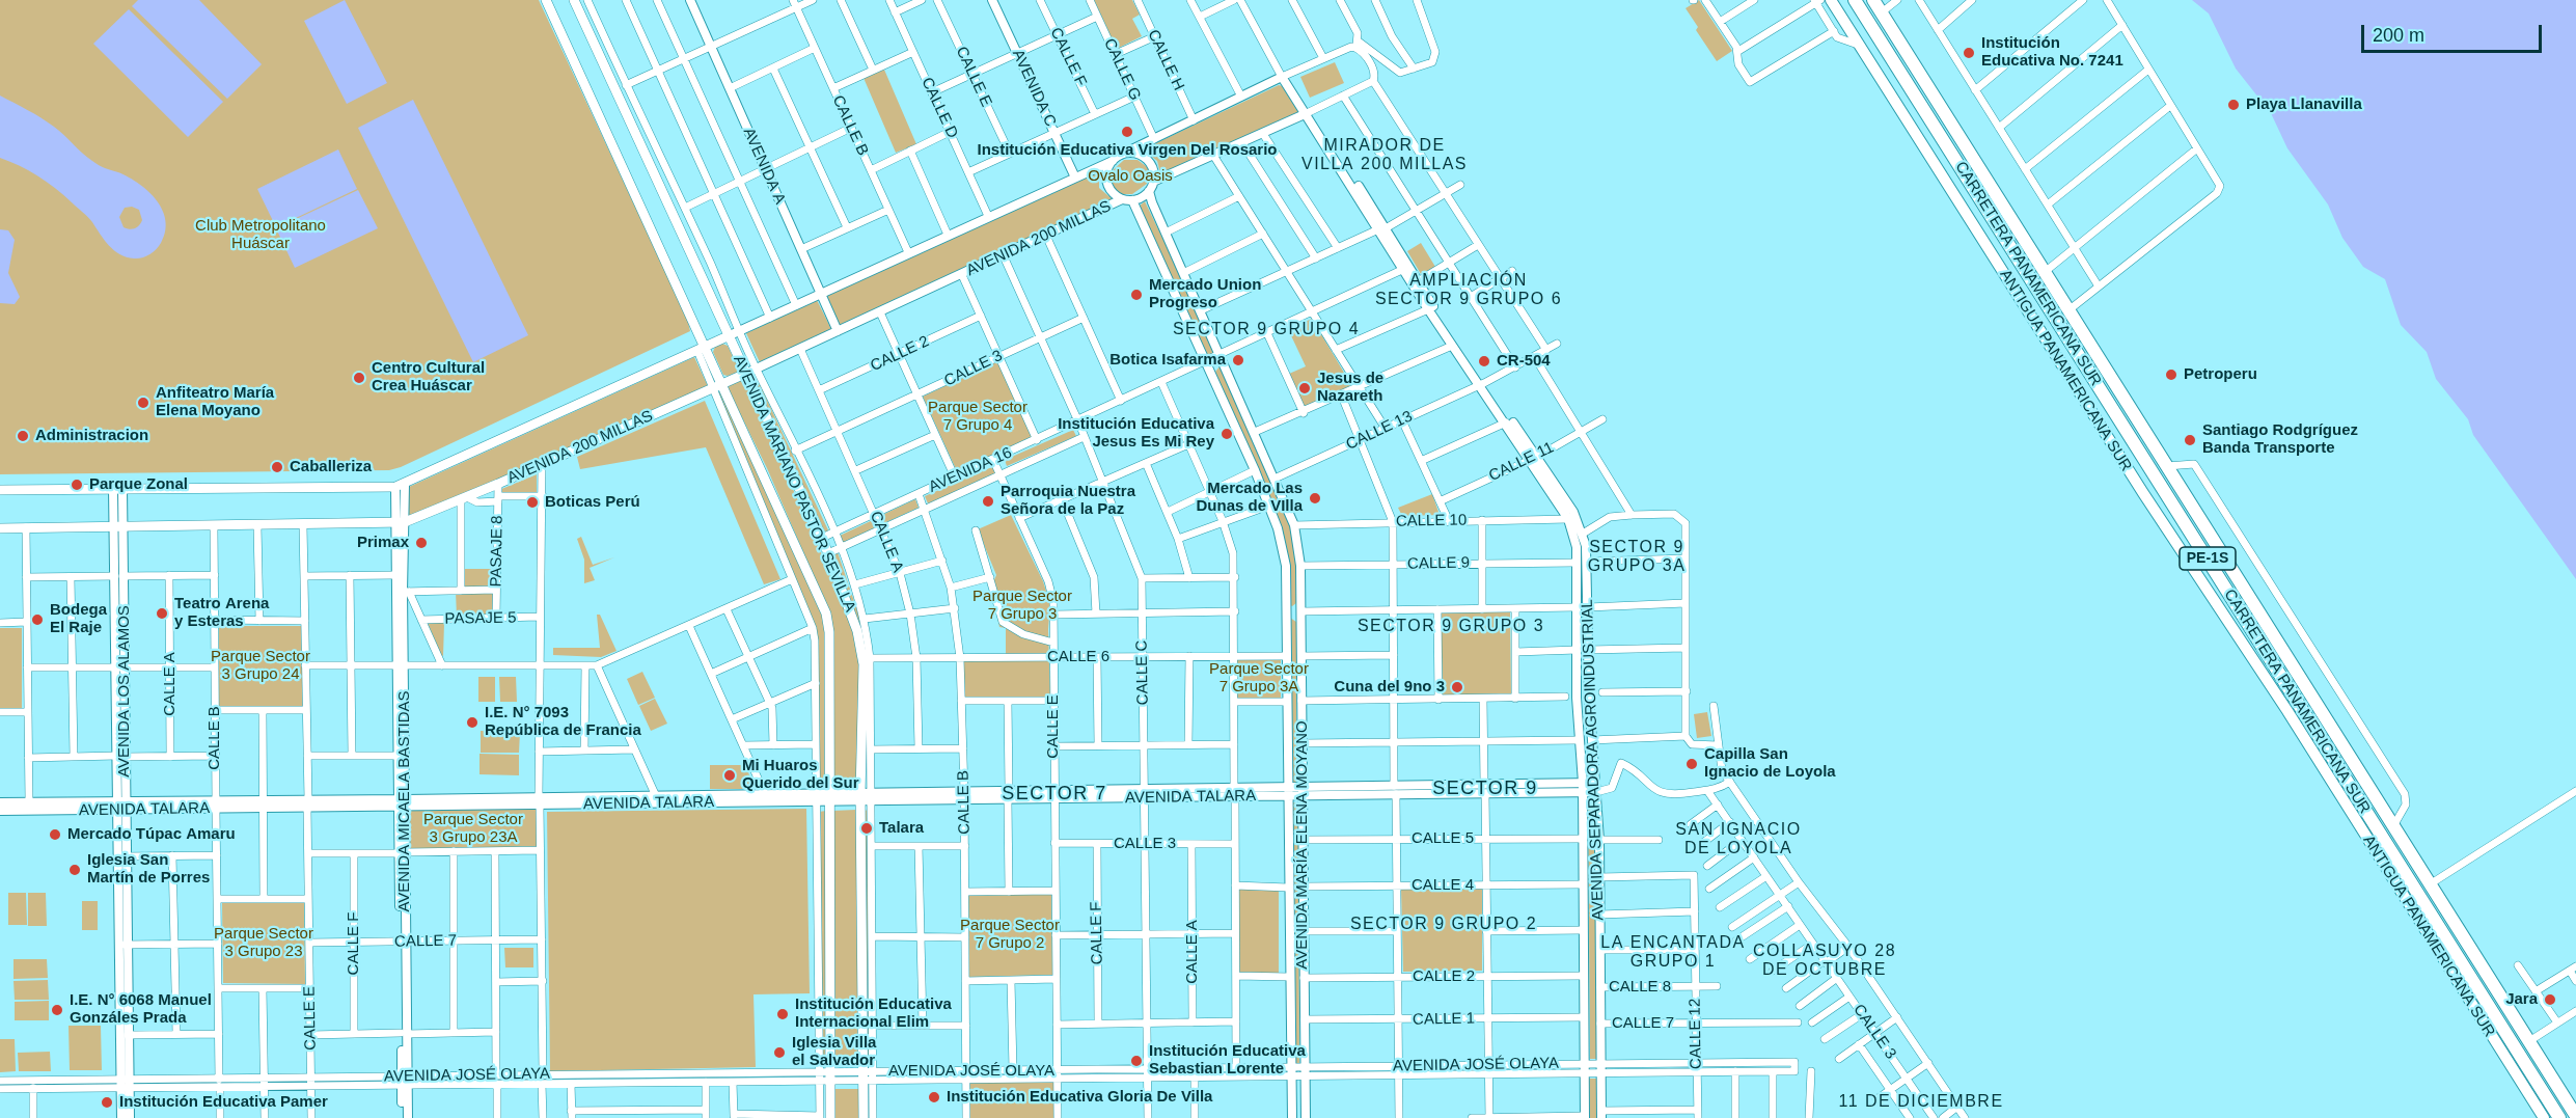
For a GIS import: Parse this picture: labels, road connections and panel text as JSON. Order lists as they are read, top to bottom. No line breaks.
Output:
{"streets":{"highway":["CARRETERA PANAMERICANA SUR","PE-1S"],"main road":["AVENIDA 200 MILLAS","ANTIGUA PANAMERICANA SUR","AVENIDA MARIANO PASTOR SEVILLA"],"street":["CALLE F","CALLE H","CALLE G","CALLE E","AVENIDA C","CALLE D","CALLE B","AVENIDA A","CALLE 2","CALLE 3","CALLE 13","CALLE 11","AVENIDA 16","CALLE 10","CALLE A","PASAJE 8","CALLE 9","PASAJE 5","CALLE 6","CALLE C","AVENIDA LOS ALAMOS","AVENIDA SEPARADORA AGROINDUSTRIAL","AVENIDA TALARA","AVENIDA MICAELA BASTIDAS","CALLE 5","AVENIDA MARÍA ELENA MOYANO","CALLE 4","CALLE 7","CALLE 8","CALLE 1","CALLE 12","AVENIDA JOSÉ OLAYA"]},"crossings":[["CALLE F","CALLE 3"],["CALLE F","CALLE 7"],["CALLE E","AVENIDA 200 MILLAS"],["CALLE E","CALLE 3"],["CALLE E","AVENIDA 16"],["CALLE E","CALLE 6"],["CALLE E","AVENIDA TALARA"],["CALLE E","CALLE 7"],["CALLE E","AVENIDA JOSÉ OLAYA"],["CALLE B","AVENIDA 200 MILLAS"],["CALLE B","AVENIDA 16"],["CALLE B","CALLE 6"],["CALLE B","AVENIDA TALARA"],["CALLE B","AVENIDA JOSÉ OLAYA"],["AVENIDA A","AVENIDA 200 MILLAS"],["AVENIDA 200 MILLAS","AVENIDA MARIANO PASTOR SEVILLA"],["AVENIDA 200 MILLAS","CALLE A"],["AVENIDA 200 MILLAS","PASAJE 8"],["AVENIDA 200 MILLAS","CALLE C"],["AVENIDA 200 MILLAS","AVENIDA LOS ALAMOS"],["AVENIDA 200 MILLAS","AVENIDA MICAELA BASTIDAS"],["AVENIDA 200 MILLAS","AVENIDA MARÍA ELENA MOYANO"],["CALLE 2","CALLE A"],["CALLE 2","AVENIDA SEPARADORA AGROINDUSTRIAL"],["CALLE 2","AVENIDA MARÍA ELENA MOYANO"],["CALLE 3","AVENIDA MARIANO PASTOR SEVILLA"],["CALLE 3","CALLE A"],["CALLE 3","CALLE C"],["CALLE 13","AVENIDA SEPARADORA AGROINDUSTRIAL"],["CALLE 13","AVENIDA MARÍA ELENA MOYANO"],["CALLE 11","AVENIDA SEPARADORA AGROINDUSTRIAL"],["AVENIDA 16","AVENIDA MARIANO PASTOR SEVILLA"],["AVENIDA 16","CALLE A"],["AVENIDA 16","CALLE C"],["AVENIDA 16","AVENIDA SEPARADORA AGROINDUSTRIAL"],["AVENIDA 16","AVENIDA MARÍA ELENA MOYANO"],["AVENIDA MARIANO PASTOR SEVILLA","CALLE 6"],["AVENIDA MARIANO PASTOR SEVILLA","AVENIDA TALARA"],["AVENIDA MARIANO PASTOR SEVILLA","AVENIDA JOSÉ OLAYA"],["CALLE 10","AVENIDA SEPARADORA AGROINDUSTRIAL"],["CALLE 10","AVENIDA MARÍA ELENA MOYANO"],["CALLE A","CALLE 6"],["PASAJE 8","PASAJE 5"],["CALLE 9","AVENIDA SEPARADORA AGROINDUSTRIAL"],["CALLE 9","AVENIDA MARÍA ELENA MOYANO"],["CALLE 6","CALLE C"],["CALLE 6","AVENIDA MARÍA ELENA MOYANO"],["CALLE C","AVENIDA TALARA"],["CALLE C","AVENIDA JOSÉ OLAYA"],["AVENIDA LOS ALAMOS","AVENIDA TALARA"],["AVENIDA LOS ALAMOS","AVENIDA JOSÉ OLAYA"],["AVENIDA SEPARADORA AGROINDUSTRIAL","AVENIDA TALARA"],["AVENIDA SEPARADORA AGROINDUSTRIAL","CALLE 5"],["AVENIDA SEPARADORA AGROINDUSTRIAL","CALLE 4"],["AVENIDA SEPARADORA AGROINDUSTRIAL","CALLE 7"],["AVENIDA SEPARADORA AGROINDUSTRIAL","CALLE 8"],["AVENIDA SEPARADORA AGROINDUSTRIAL","CALLE 1"],["AVENIDA SEPARADORA AGROINDUSTRIAL","CALLE 12"],["AVENIDA SEPARADORA AGROINDUSTRIAL","AVENIDA JOSÉ OLAYA"],["AVENIDA TALARA","AVENIDA MICAELA BASTIDAS"],["AVENIDA TALARA","AVENIDA MARÍA ELENA MOYANO"],["AVENIDA MICAELA BASTIDAS","CALLE 7"],["AVENIDA MICAELA BASTIDAS","AVENIDA JOSÉ OLAYA"],["CALLE 5","AVENIDA MARÍA ELENA MOYANO"],["AVENIDA MARÍA ELENA MOYANO","CALLE 4"],["AVENIDA MARÍA ELENA MOYANO","CALLE 1"],["AVENIDA MARÍA ELENA MOYANO","AVENIDA JOSÉ OLAYA"],["CALLE 7","CALLE 12"],["CALLE 8","CALLE 12"],["CALLE 12","AVENIDA JOSÉ OLAYA"]],"districts":["MIRADOR DE VILLA 200 MILLAS","AMPLIACIÓN SECTOR 9 GRUPO 6","SECTOR 9 GRUPO 4","SECTOR 9 GRUPO 3A","SECTOR 9 GRUPO 3","SECTOR 9","SECTOR 7","SAN IGNACIO DE LOYOLA","SECTOR 9 GRUPO 2","LA ENCANTADA GRUPO 1","COLLASUYO 28 DE OCTUBRE","11 DE DICIEMBRE"],"parks":["Ovalo Oasis","Club Metropolitano Huáscar","Parque Sector 7 Grupo 4","Parque Sector 7 Grupo 3","Parque Sector 3 Grupo 24","Parque Sector 7 Grupo 3A","Parque Sector 3 Grupo 23A","Parque Sector 7 Grupo 2","Parque Sector 3 Grupo 23"],"places":["Institución Educativa No. 7241","Playa Llanavilla","Institución Educativa Virgen Del Rosario","Mercado Union Progreso","Botica Isafarma","CR-504","Petroperu","Centro Cultural Crea Huáscar","Jesus de Nazareth","Anfiteatro María Elena Moyano","Institución Educativa Jesus Es Mi Rey","Administracion","Santiago Rodgríguez Banda Transporte","Caballeriza","Parque Zonal","Mercado Las Dunas de VIlla","Parroquia Nuestra Señora de la Paz","Boticas Perú","Primax","Teatro Arena y Esteras","Bodega El Raje","Cuna del 9no 3","I.E. N° 7093 República de Francia","Capilla San Ignacio de Loyola","Mi Huaros Querido del Sur","Talara","Mercado Túpac Amaru","Iglesia San Martín de Porres","Jara","I.E. N° 6068 Manuel Gonzáles Prada","Institución Educativa Internacional Elim","Iglesia Villa el Salvador","Institución Educativa Sebastian Lorente","Institución Educativa Gloria De Villa","Institución Educativa Pamer"],"scale_bar":"200 m"}
